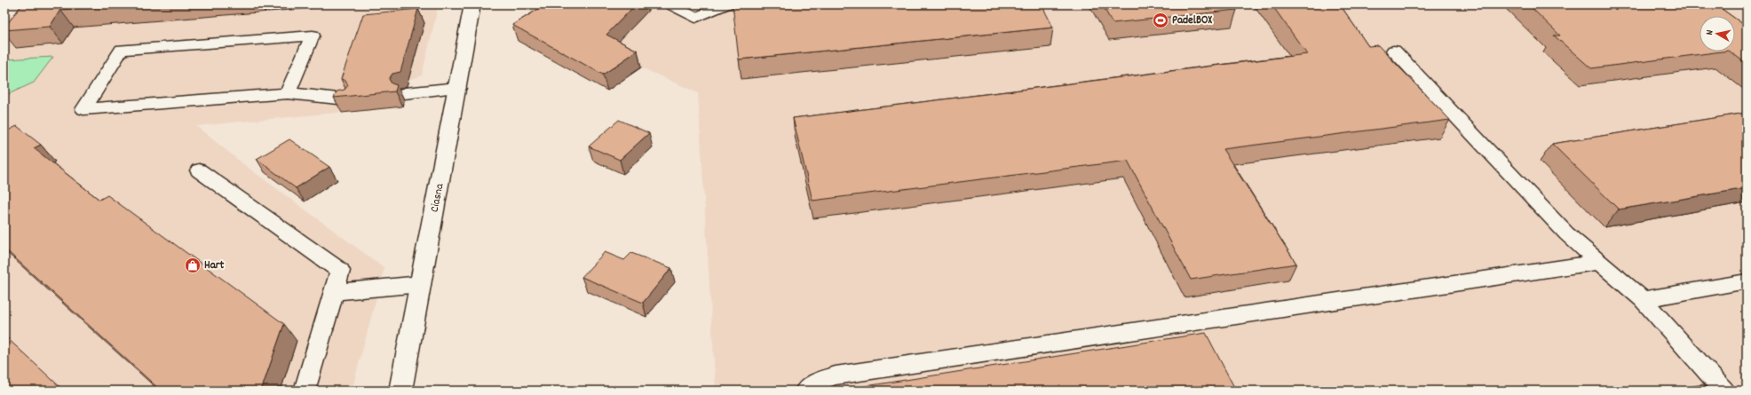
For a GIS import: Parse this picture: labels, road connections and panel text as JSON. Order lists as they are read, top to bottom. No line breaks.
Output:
{"streets":{"street":["Ciasna"]},"places":{"sports":["PadelBOX"],"shop":["Hart"]},"north":"left"}
